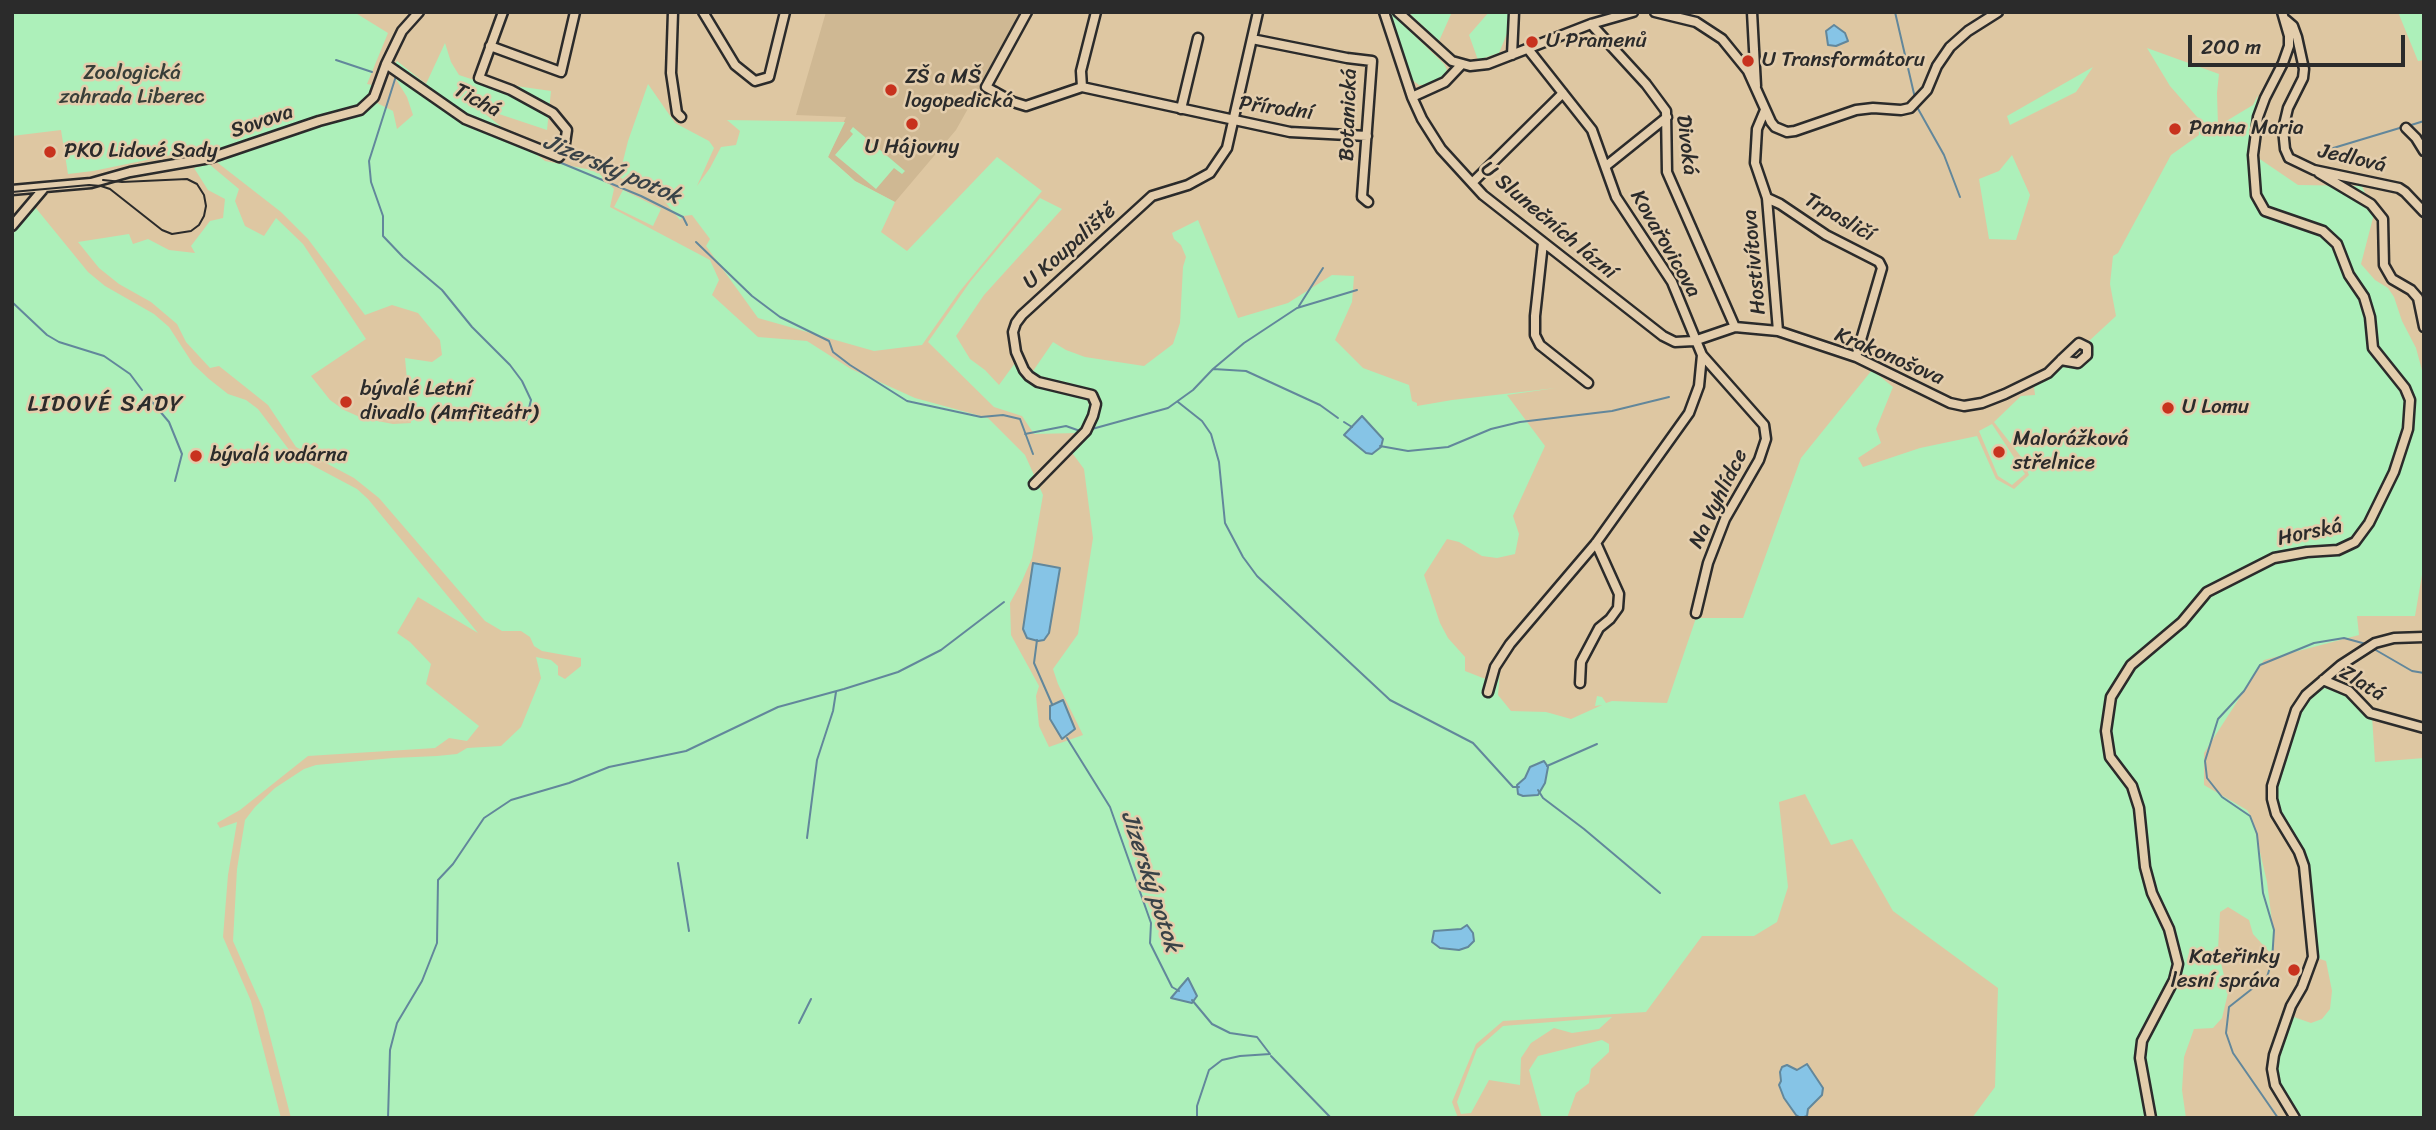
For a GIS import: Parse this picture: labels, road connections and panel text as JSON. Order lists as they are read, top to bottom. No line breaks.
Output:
{"streets":{"street":["Tichá","Přírodní","Botanická","Sovova","Divoká","Jedlová","Trpasličí","U Slunečních lázní","Kovařovicova","U Koupaliště","Hostivítova","Krakonošova","Na Vyhlídce","Horská","Zlatá"]},"crossings":[["Tichá","Sovova"],["Přírodní","Botanická"],["Přírodní","U Koupaliště"],["Botanická","U Koupaliště"],["Divoká","Krakonošova"],["Jedlová","Horská"],["Trpasličí","Hostivítova"],["Trpasličí","Krakonošova"],["U Slunečních lázní","Kovařovicova"],["U Slunečních lázní","Krakonošova"],["U Slunečních lázní","Na Vyhlídce"],["Kovařovicova","Krakonošova"],["Kovařovicova","Na Vyhlídce"],["Hostivítova","Krakonošova"],["Krakonošova","Na Vyhlídce"]],"districts":["LIDOVÉ SADY"],"water":["Jizerský potok"],"parks":["Zoologická zahrada Liberec"],"places":["U Pramenů","U Transformátoru","ZŠ a MŠ logopedická","U Hájovny","Panna Maria","PKO Lidové Sady","bývalé Letní divadlo (Amfiteátr)","U Lomu","Malorážková střelnice","bývalá vodárna","Kateřinky lesní správa"],"scale_bar":"200 m"}
